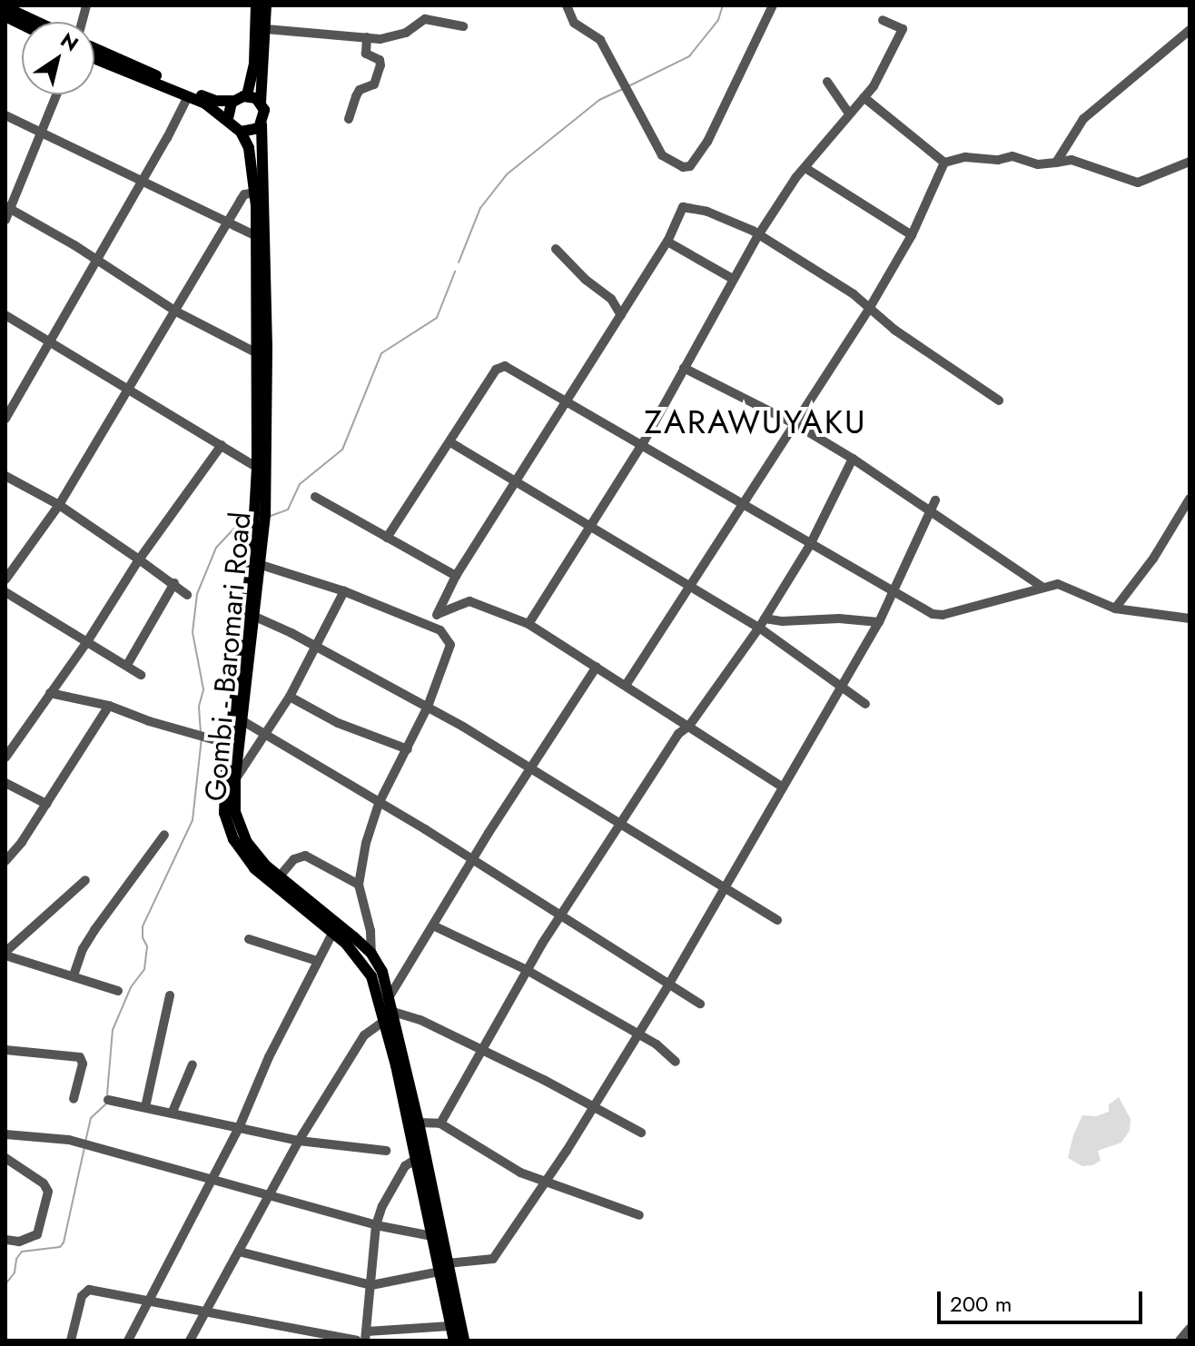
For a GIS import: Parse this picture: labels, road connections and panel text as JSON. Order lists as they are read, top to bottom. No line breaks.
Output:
{"streets":{"main road":["Gombi - Baromari Road"]},"districts":["ZARAWUYAKU"],"scale_bar":"200 m","north":"top right"}
